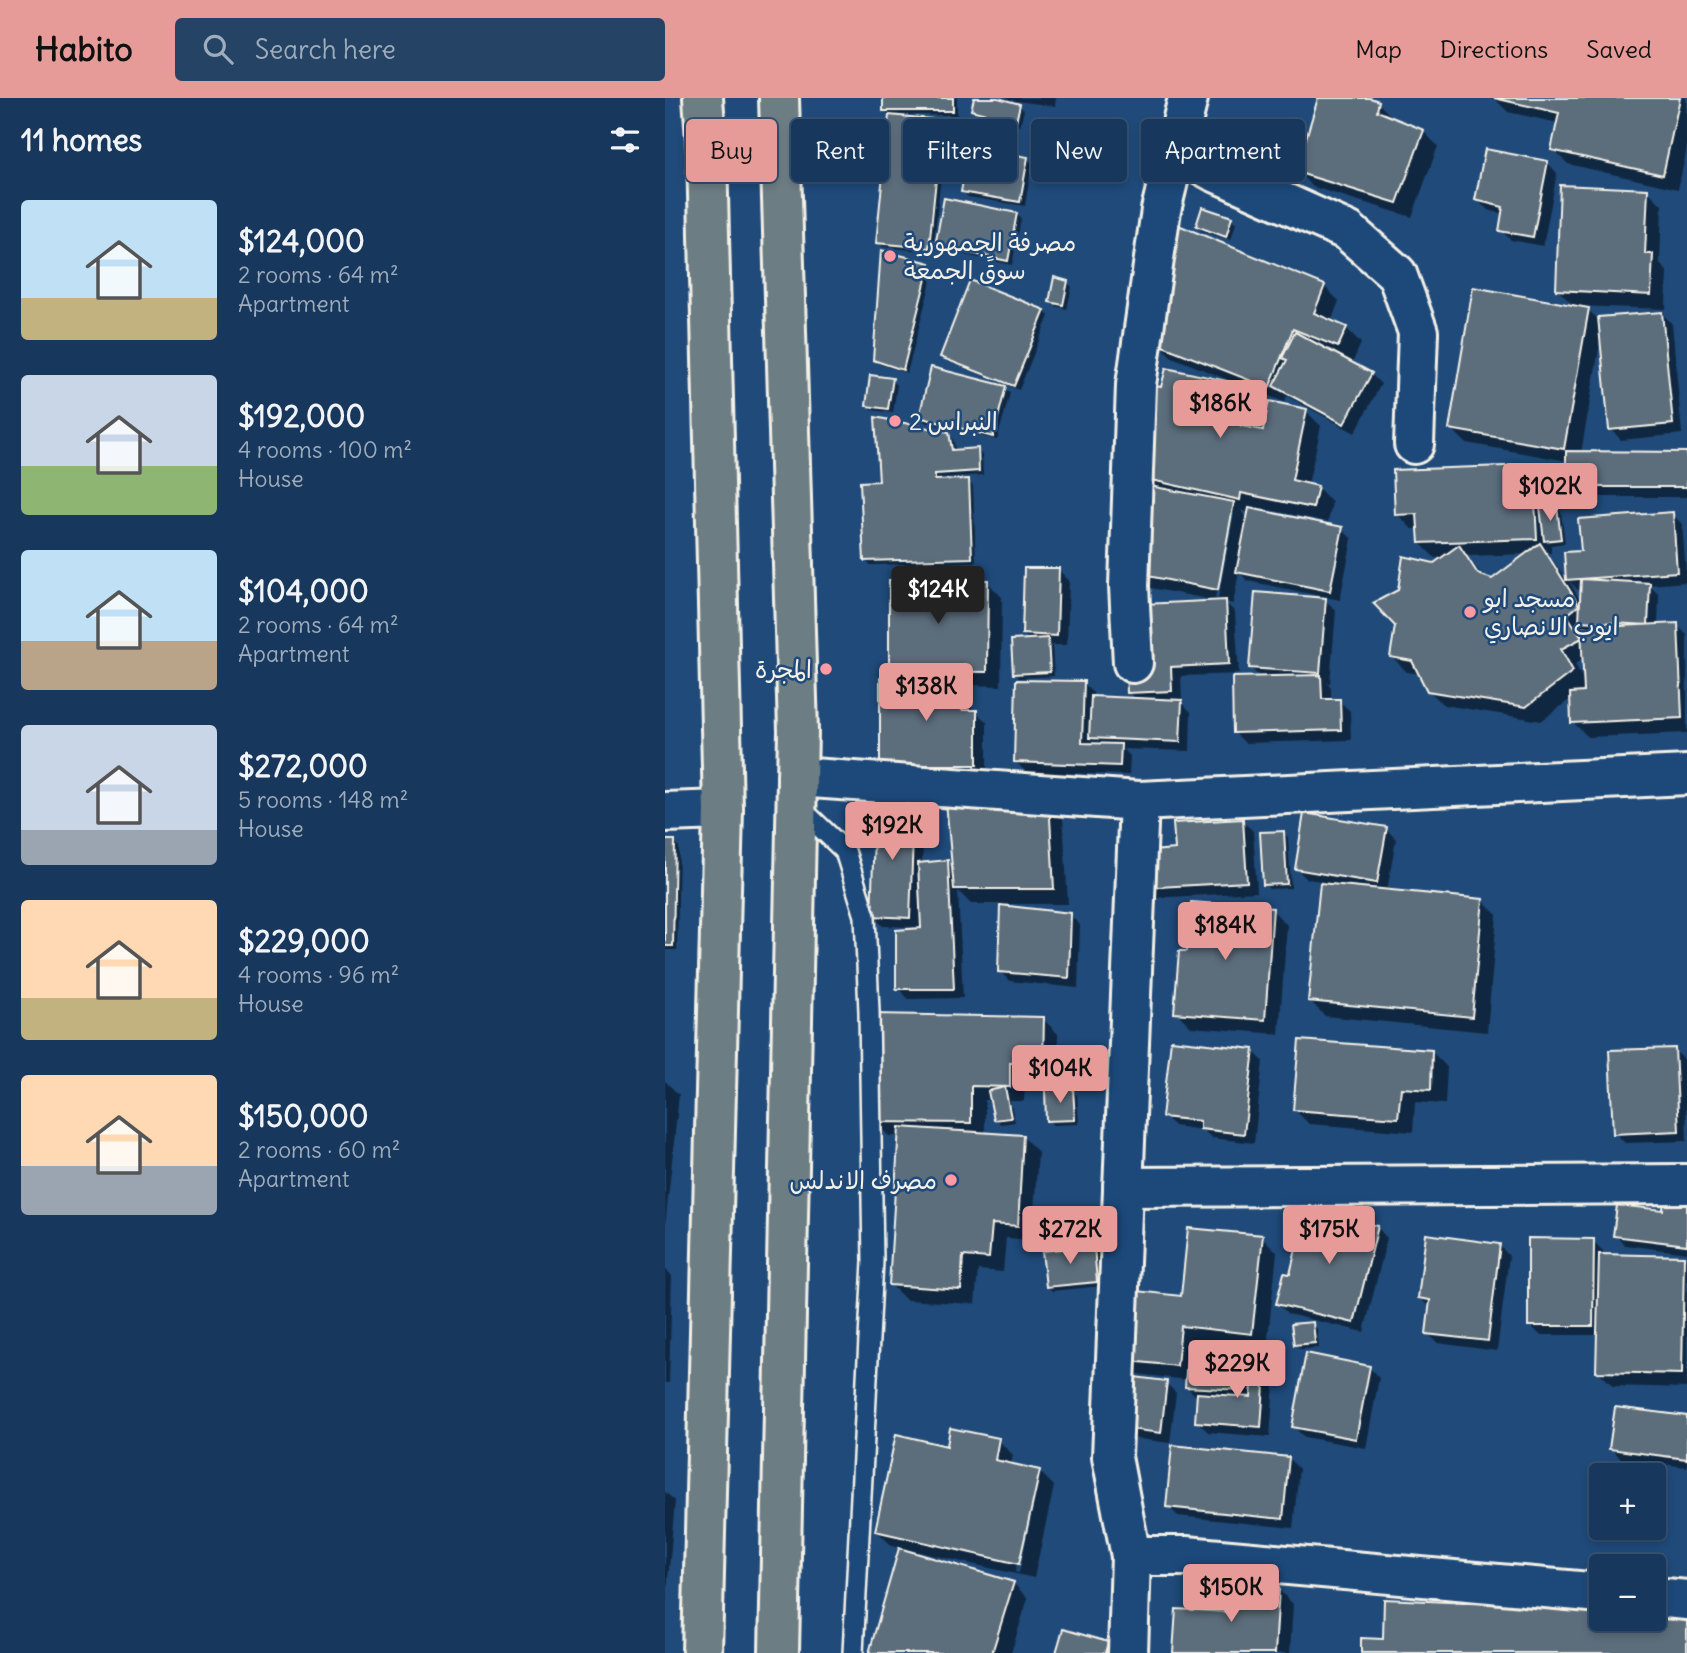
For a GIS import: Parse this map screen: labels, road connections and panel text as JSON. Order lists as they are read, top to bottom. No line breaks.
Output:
{"places":["مصرفة الجمهورية سوقً الجمعة","النبراس 2","مسجد ابو ايوب الانصاري","المجرة","مصرف الاندلس"],"page":{"header":"Habito","search":"Search here","nav":["Map","Directions","Saved"],"heading":"11 homes","chip":["Buy","Rent","Filters","New","Apartment"],"list":[{"name":"$124,000","note":"2 rooms · 64 m² · Apartment"},{"name":"$192,000","note":"4 rooms · 100 m² · House"},{"name":"$104,000","note":"2 rooms · 64 m² · Apartment"},{"name":"$272,000","note":"5 rooms · 148 m² · House"},{"name":"$229,000","note":"4 rooms · 96 m² · House"},{"name":"$150,000","note":"2 rooms · 60 m² · Apartment"}],"price":["$186K","$102K","$124K","$138K","$192K","$184K","$104K","$272K","$175K","$229K","$150K"],"map_buttons":["+","−"]}}
